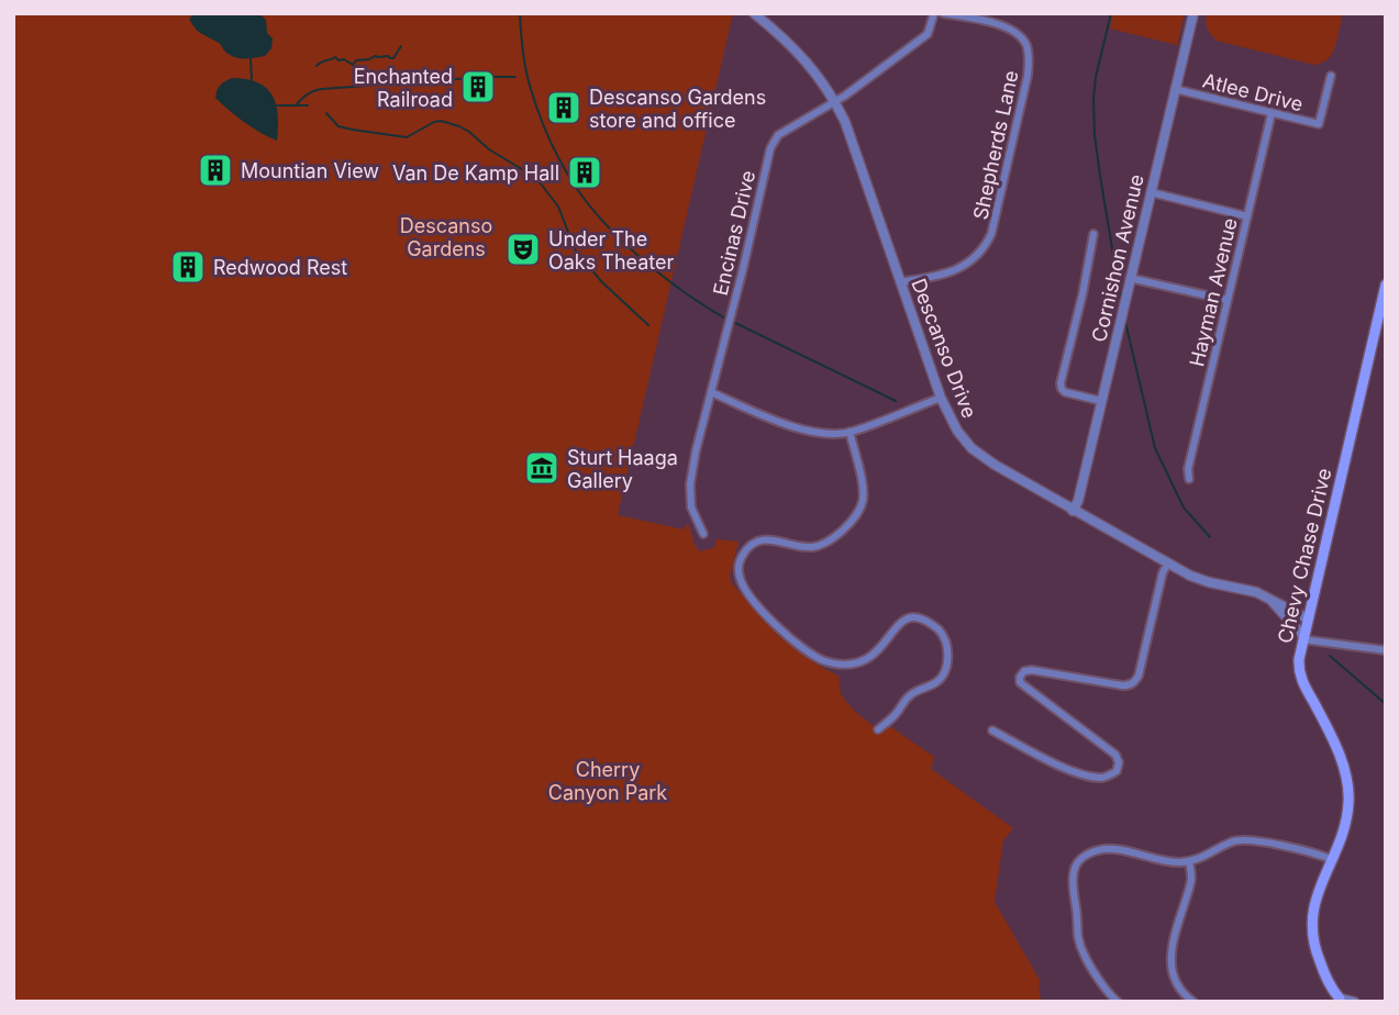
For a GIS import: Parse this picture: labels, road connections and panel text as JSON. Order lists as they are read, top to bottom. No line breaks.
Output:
{"streets":{"main road":["Chevy Chase Drive"],"street":["Atlee Drive","Shepherds Lane","Encinas Drive","Cornishon Avenue","Hayman Avenue","Descanso Drive"]},"crossings":[["Atlee Drive","Cornishon Avenue"],["Atlee Drive","Hayman Avenue"],["Shepherds Lane","Descanso Drive"],["Encinas Drive","Descanso Drive"],["Cornishon Avenue","Descanso Drive"],["Descanso Drive","Chevy Chase Drive"]],"parks":["Descanso Gardens","Cherry Canyon Park"],"places":{"building":["Enchanted Railroad","Descanso Gardens store and office","Mountian View","Van De Kamp Hall","Redwood Rest"],"theatre":["Under The Oaks Theater"],"museum":["Sturt Haaga Gallery"]}}
